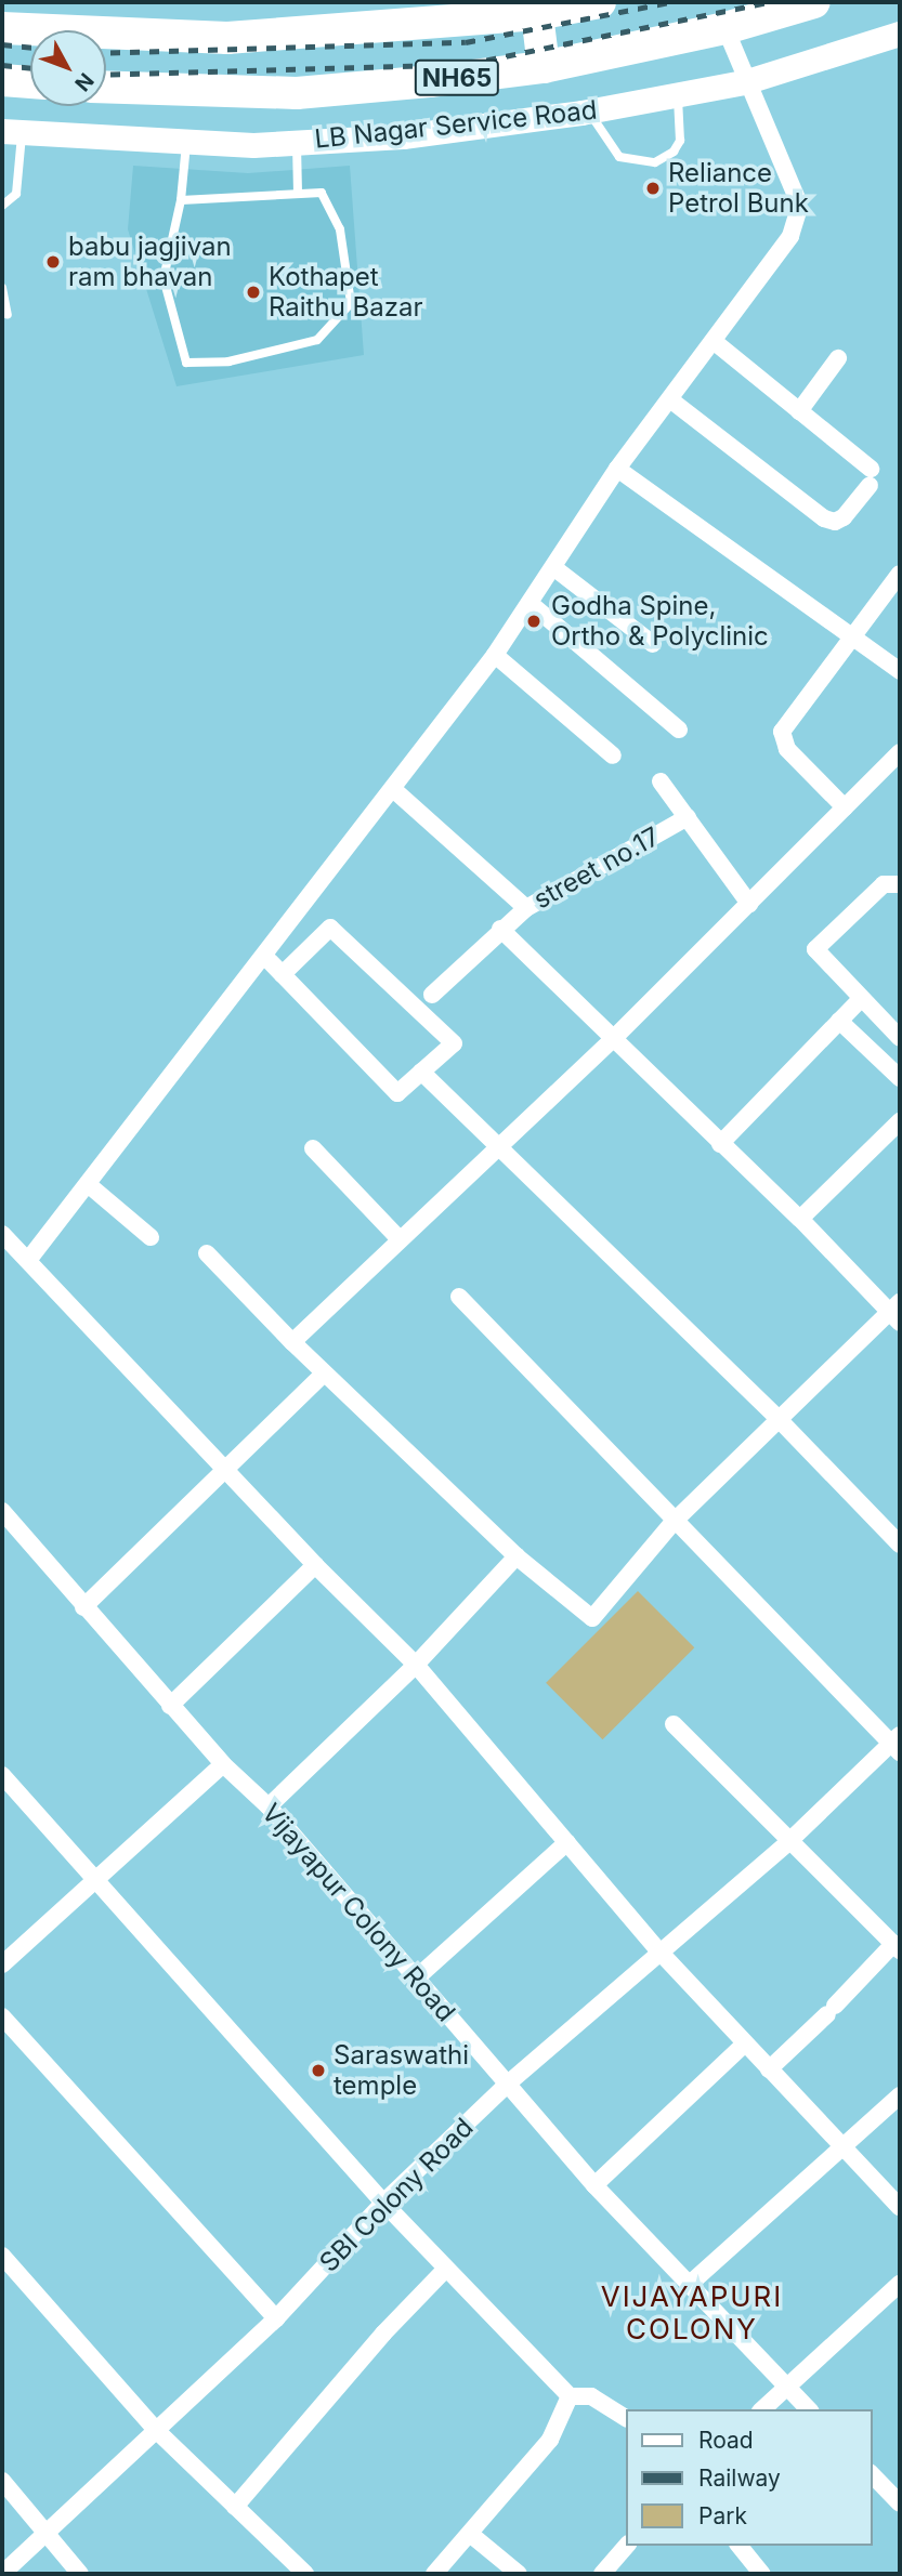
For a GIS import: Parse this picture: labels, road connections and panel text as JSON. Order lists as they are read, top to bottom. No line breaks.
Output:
{"streets":{"highway":["NH65"],"street":["LB Nagar Service Road","street no.17","Vijayapur Colony Road","SBI Colony Road"]},"crossings":[["Vijayapur Colony Road","SBI Colony Road"]],"districts":["VIJAYAPURI COLONY"],"places":["Reliance Petrol Bunk","babu jagjivan ram bhavan","Kothapet Raithu Bazar","Godha Spine, Ortho & Polyclinic","Saraswathi temple"],"legend":["Road","Railway","Park"],"north":"bottom right"}
